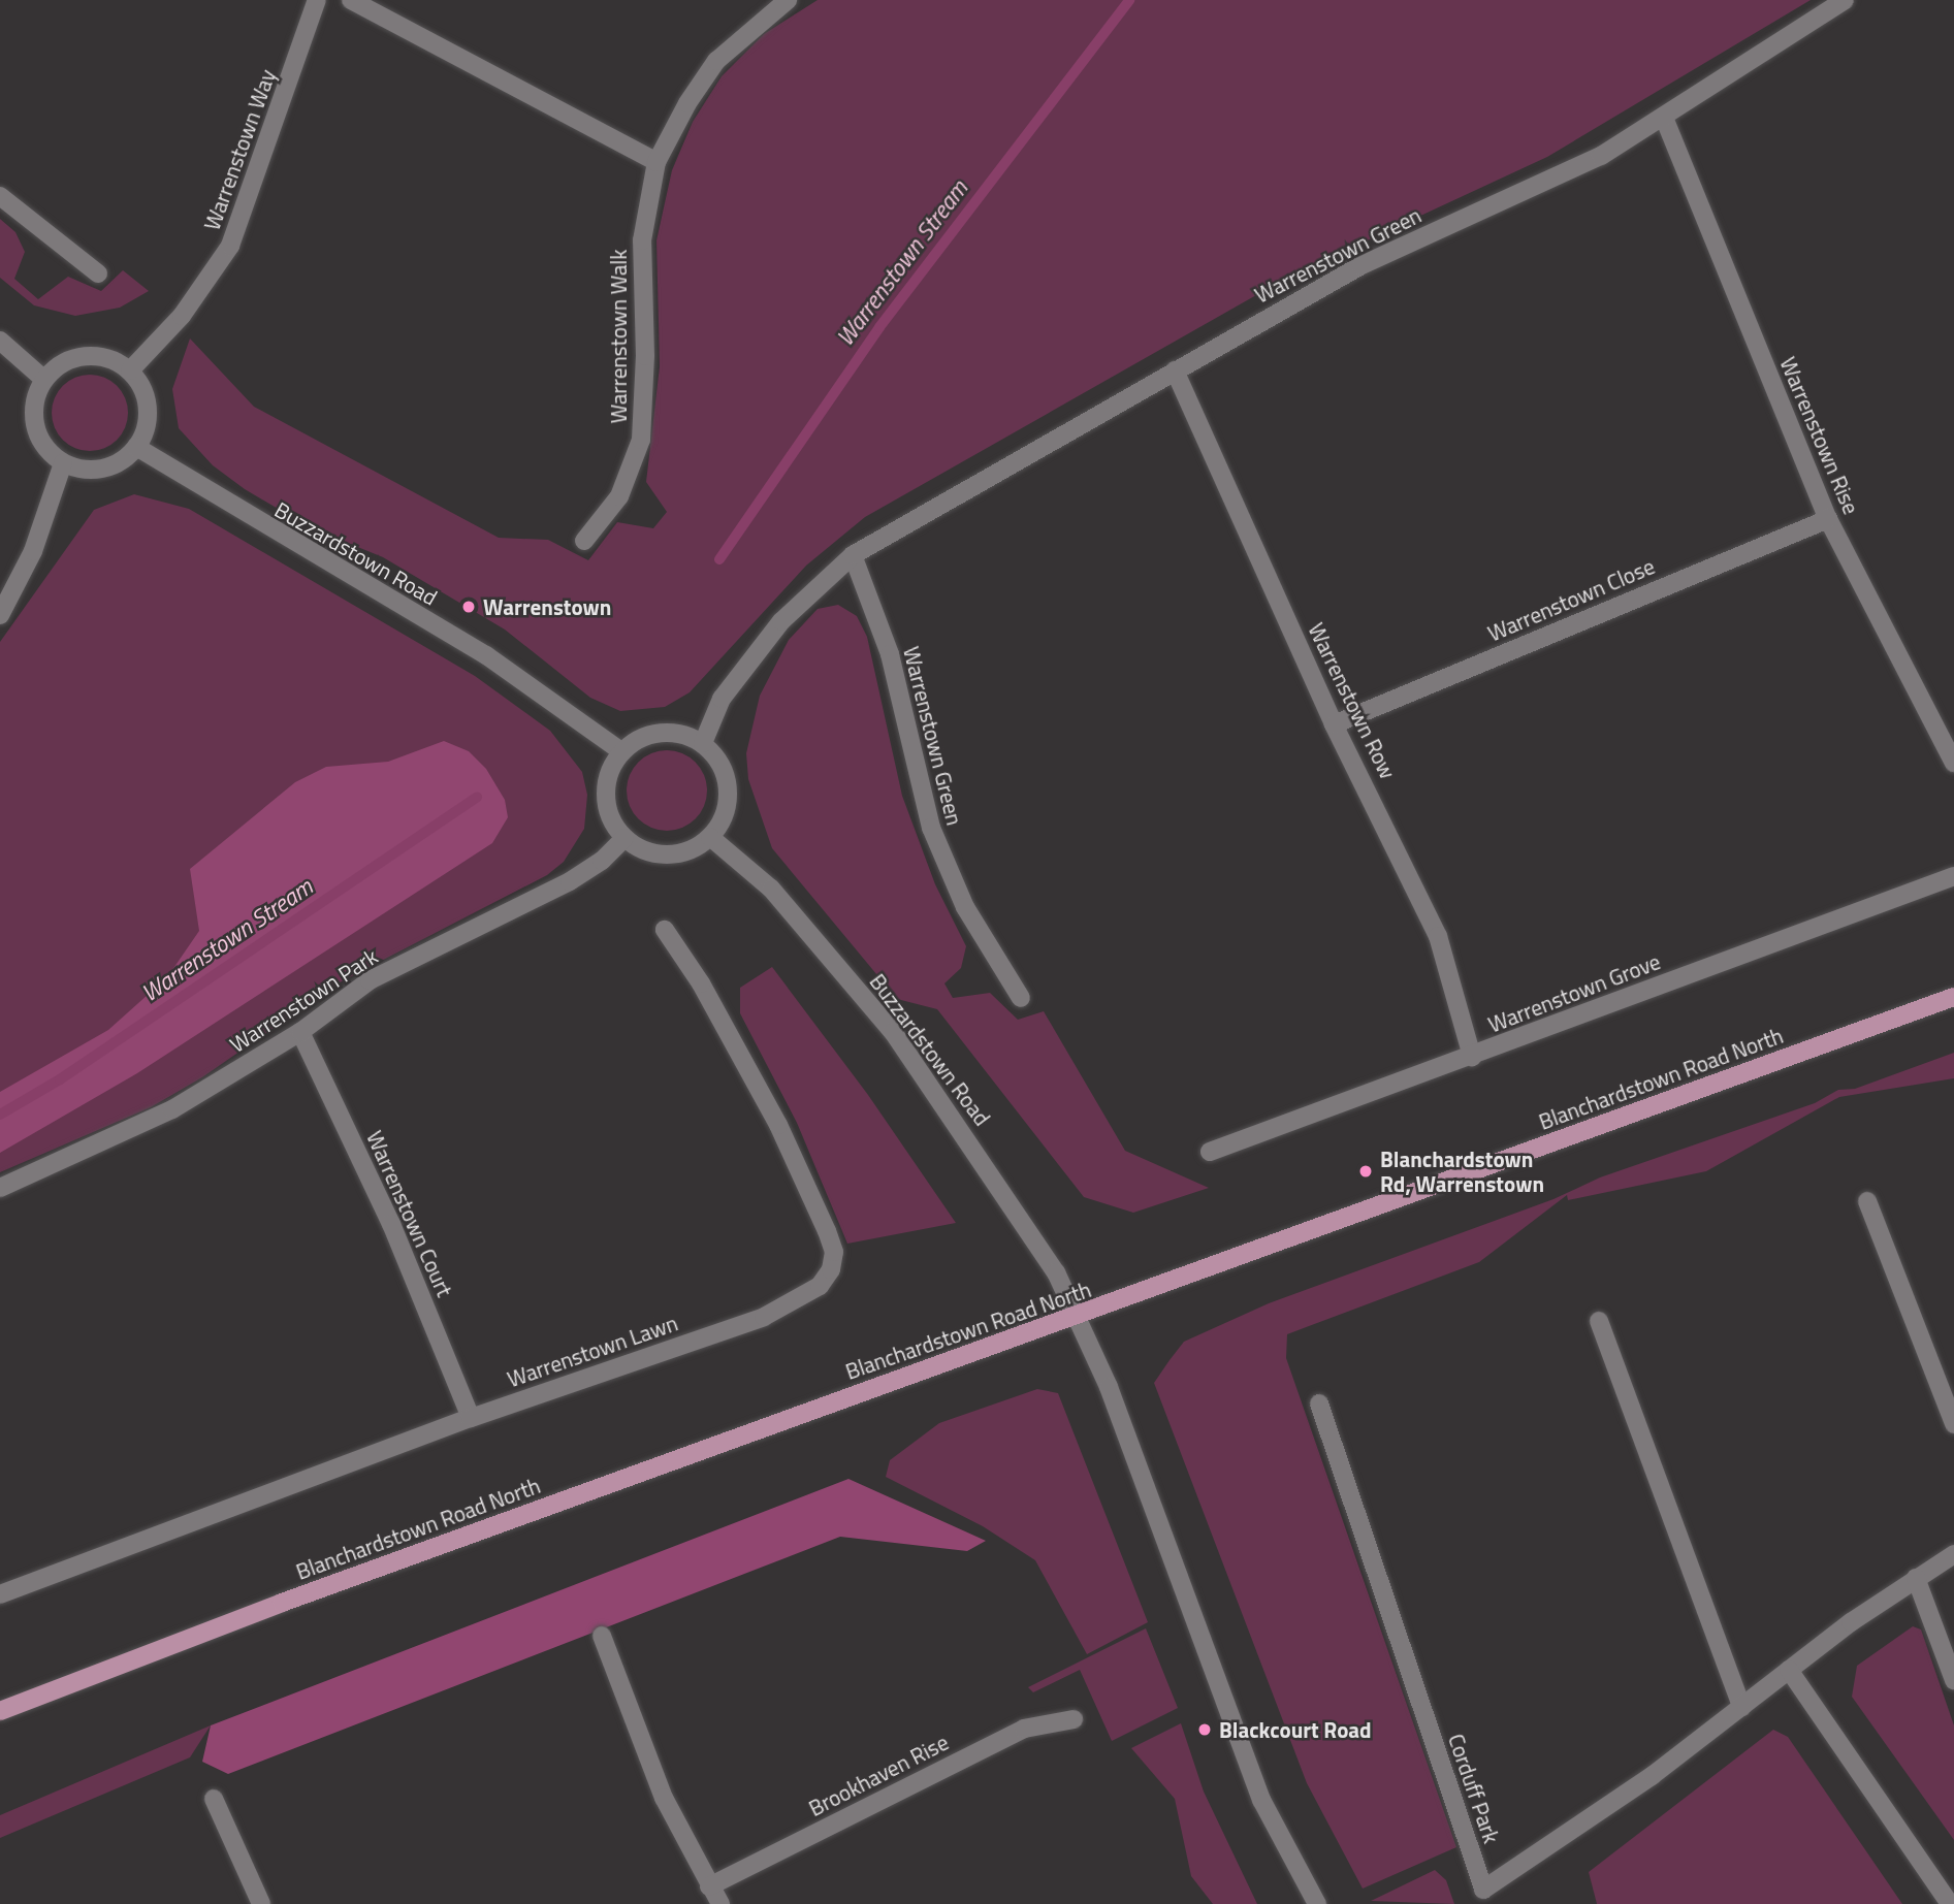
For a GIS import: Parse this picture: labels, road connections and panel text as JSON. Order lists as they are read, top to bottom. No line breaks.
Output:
{"streets":{"main road":["Blanchardstown Road North"],"street":["Warrenstown Way","Warrenstown Green","Warrenstown Walk","Warrenstown Rise","Buzzardstown Road","Warrenstown Close","Warrenstown Row","Warrenstown Grove","Warrenstown Park","Warrenstown Court","Warrenstown Lawn","Brookhaven Rise","Corduff Park"]},"crossings":[["Warrenstown Way","Buzzardstown Road"],["Warrenstown Green","Warrenstown Rise"],["Warrenstown Green","Buzzardstown Road"],["Warrenstown Green","Warrenstown Row"],["Warrenstown Green","Warrenstown Park"],["Warrenstown Rise","Warrenstown Close"],["Buzzardstown Road","Warrenstown Park"],["Buzzardstown Road","Blanchardstown Road North"],["Warrenstown Close","Warrenstown Row"],["Warrenstown Row","Warrenstown Grove"],["Warrenstown Park","Warrenstown Court"],["Warrenstown Court","Warrenstown Lawn"]],"water":["Warrenstown Stream"],"places":["Warrenstown","Blanchardstown Rd, Warrenstown","Blackcourt Road"]}
